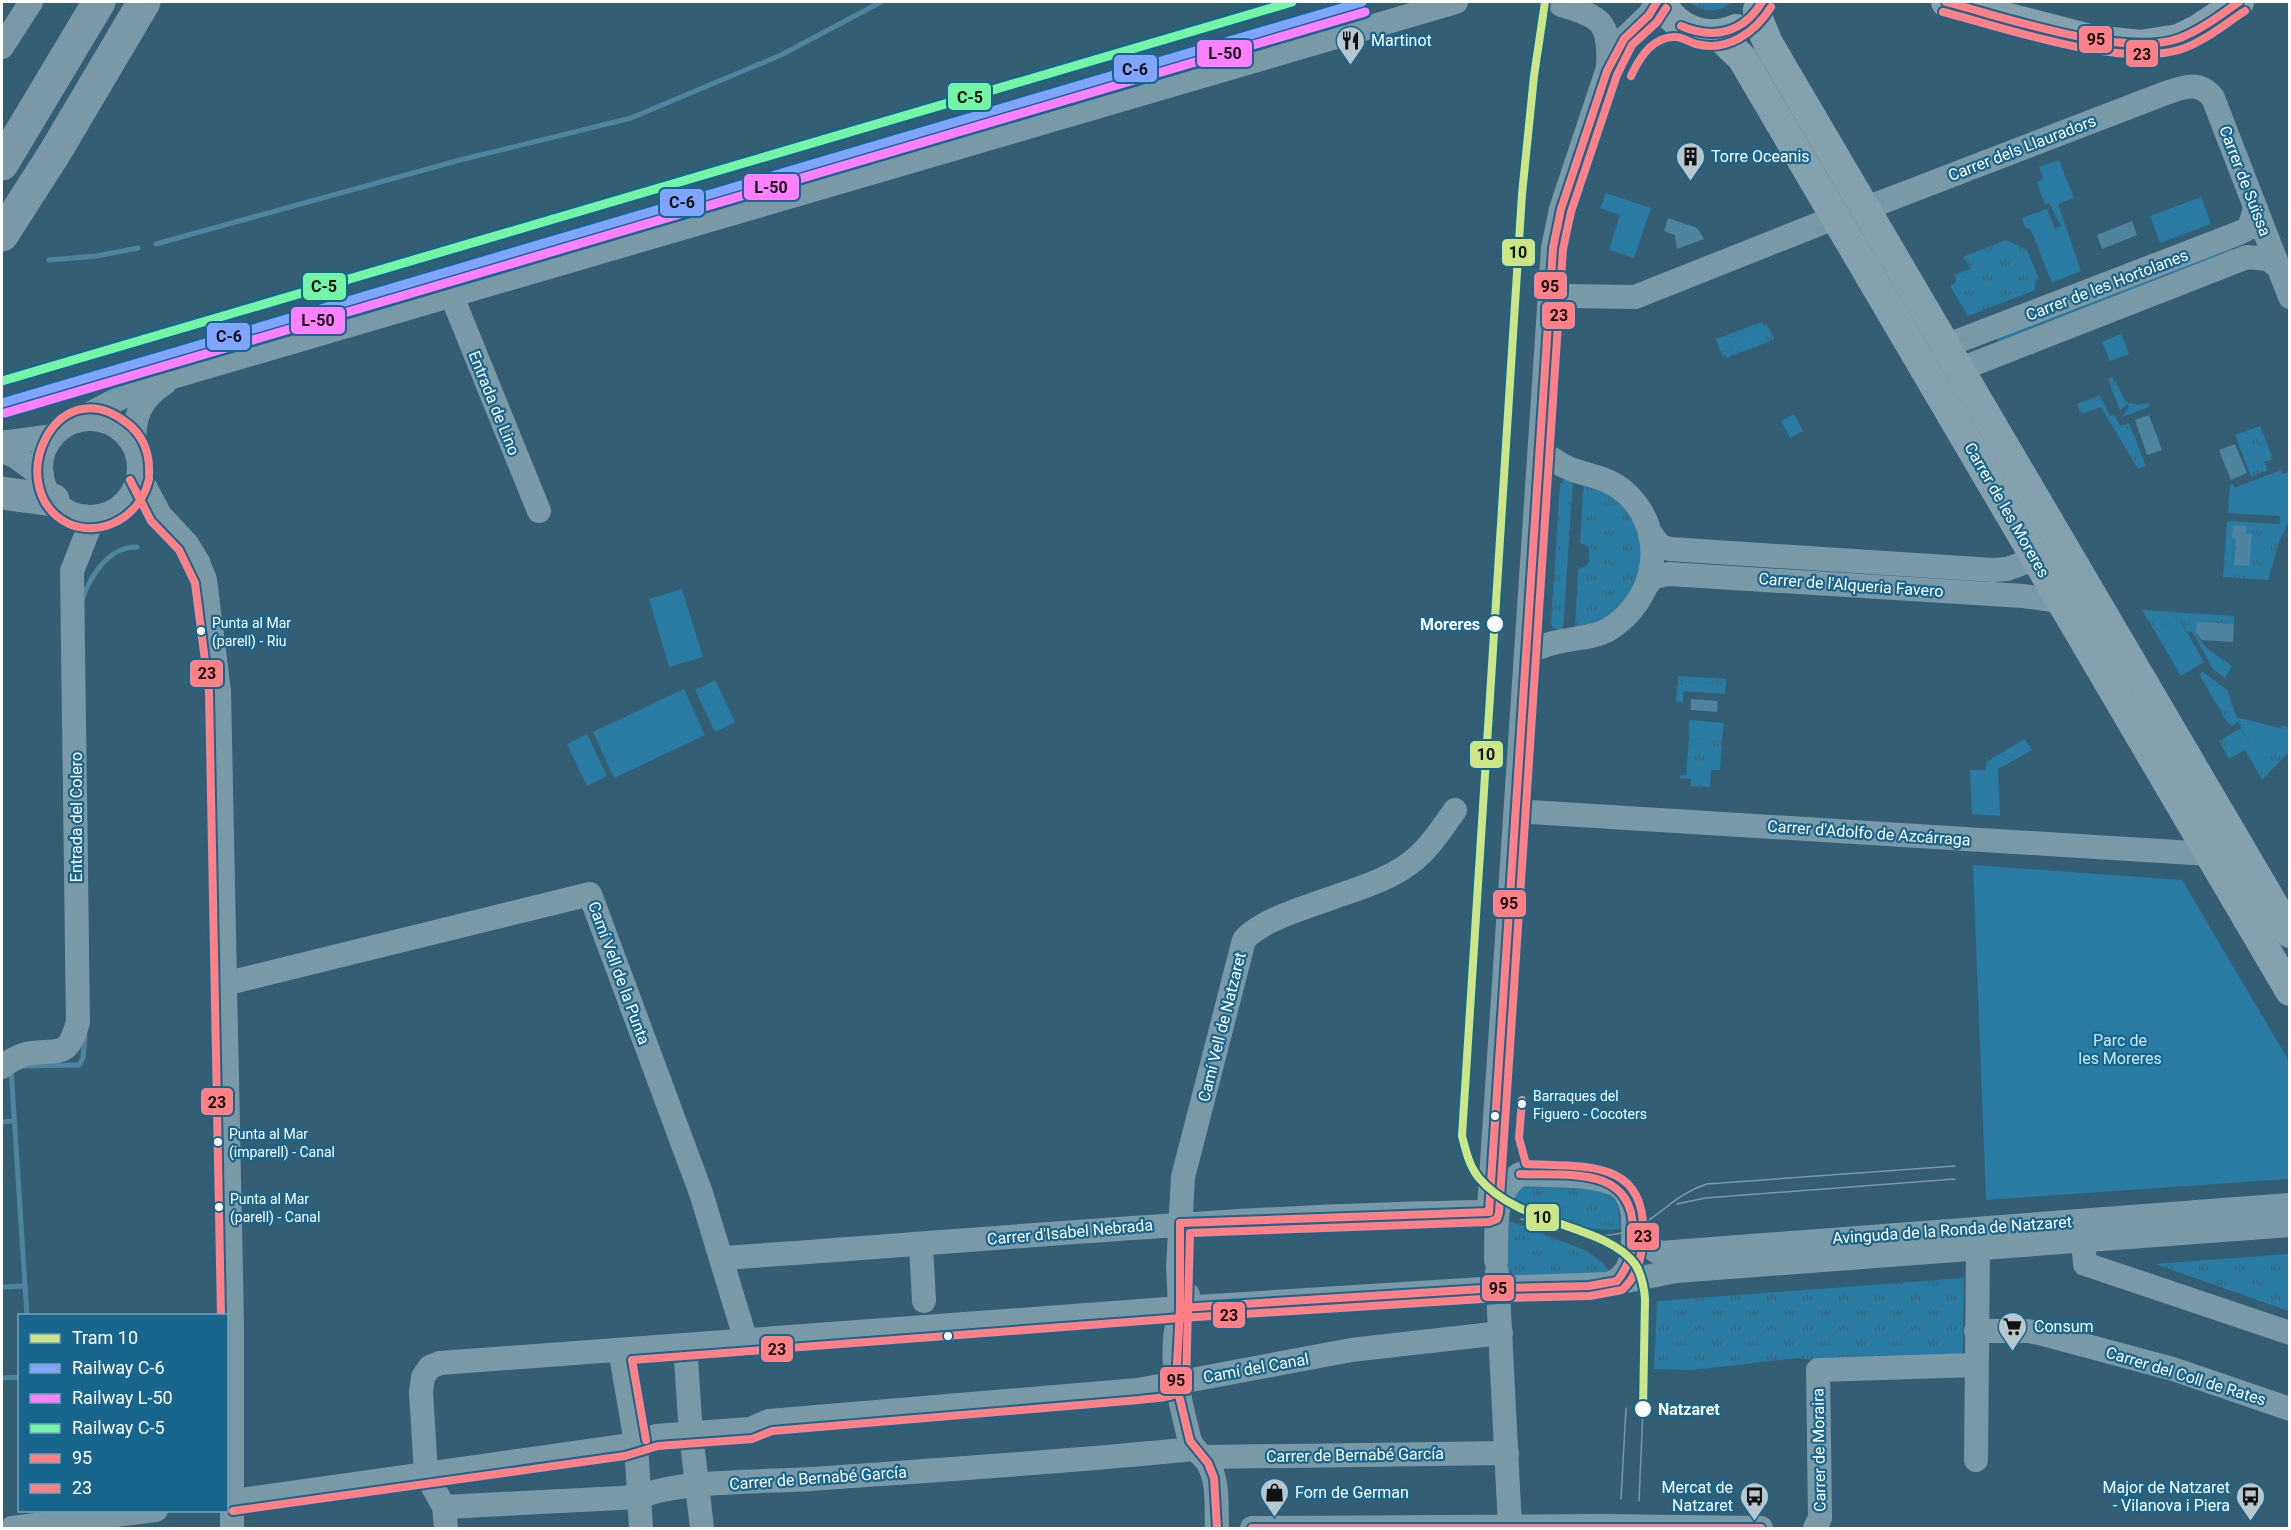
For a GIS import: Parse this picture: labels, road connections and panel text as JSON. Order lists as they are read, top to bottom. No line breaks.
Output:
{"streets":{"main road":["Carrer de les Moreres"],"street":["Carrer dels Llauradors","Carrer de Suïssa","Carrer de les Hortolanes","Entrada de Lino","Carrer de l'Alqueria Favero","Entrada del Colero","Carrer d'Adolfo de Azcárraga","Camí Vell de la Punta","Camí Vell de Natzaret","Avinguda de la Ronda de Natzaret","Carrer d'Isabel Nebrada","Camí del Canal","Carrer del Coll de Rates","Carrer de Moraira","Carrer de Bernabé García"]},"crossings":[["Carrer dels Llauradors","Carrer de Suïssa"],["Carrer dels Llauradors","Carrer de les Moreres"],["Carrer de Suïssa","Carrer de les Hortolanes"],["Carrer de les Hortolanes","Carrer de les Moreres"],["Carrer de les Moreres","Carrer de l'Alqueria Favero"],["Carrer de les Moreres","Carrer d'Adolfo de Azcárraga"],["Camí Vell de la Punta","Avinguda de la Ronda de Natzaret"],["Camí Vell de la Punta","Carrer d'Isabel Nebrada"],["Camí Vell de Natzaret","Avinguda de la Ronda de Natzaret"],["Camí Vell de Natzaret","Carrer d'Isabel Nebrada"],["Camí Vell de Natzaret","Camí del Canal"],["Camí Vell de Natzaret","Carrer de Bernabé García"],["Avinguda de la Ronda de Natzaret","Camí del Canal"]],"parks":["Parc de les Moreres"],"places":{"restaurant":["Martinot"],"building":["Torre Oceanis"],"other":["Moreres","Punta al Mar (parell) - Riu","Barraques del Figuero - Cocoters","Punta al Mar (imparell) - Canal","Punta al Mar (parell) - Canal","Natzaret"],"supermarket":["Consum"],"shop":["Forn de German"],"bus stop":["Mercat de Natzaret","Major de Natzaret - Vilanova i Piera"]},"lines":["tram line 10","rail line C-6","rail line C-5","transit line 95","transit line 23","rail line L-50"],"legend":["Tram 10","Railway C-6","Railway L-50","Railway C-5","95","23"]}
